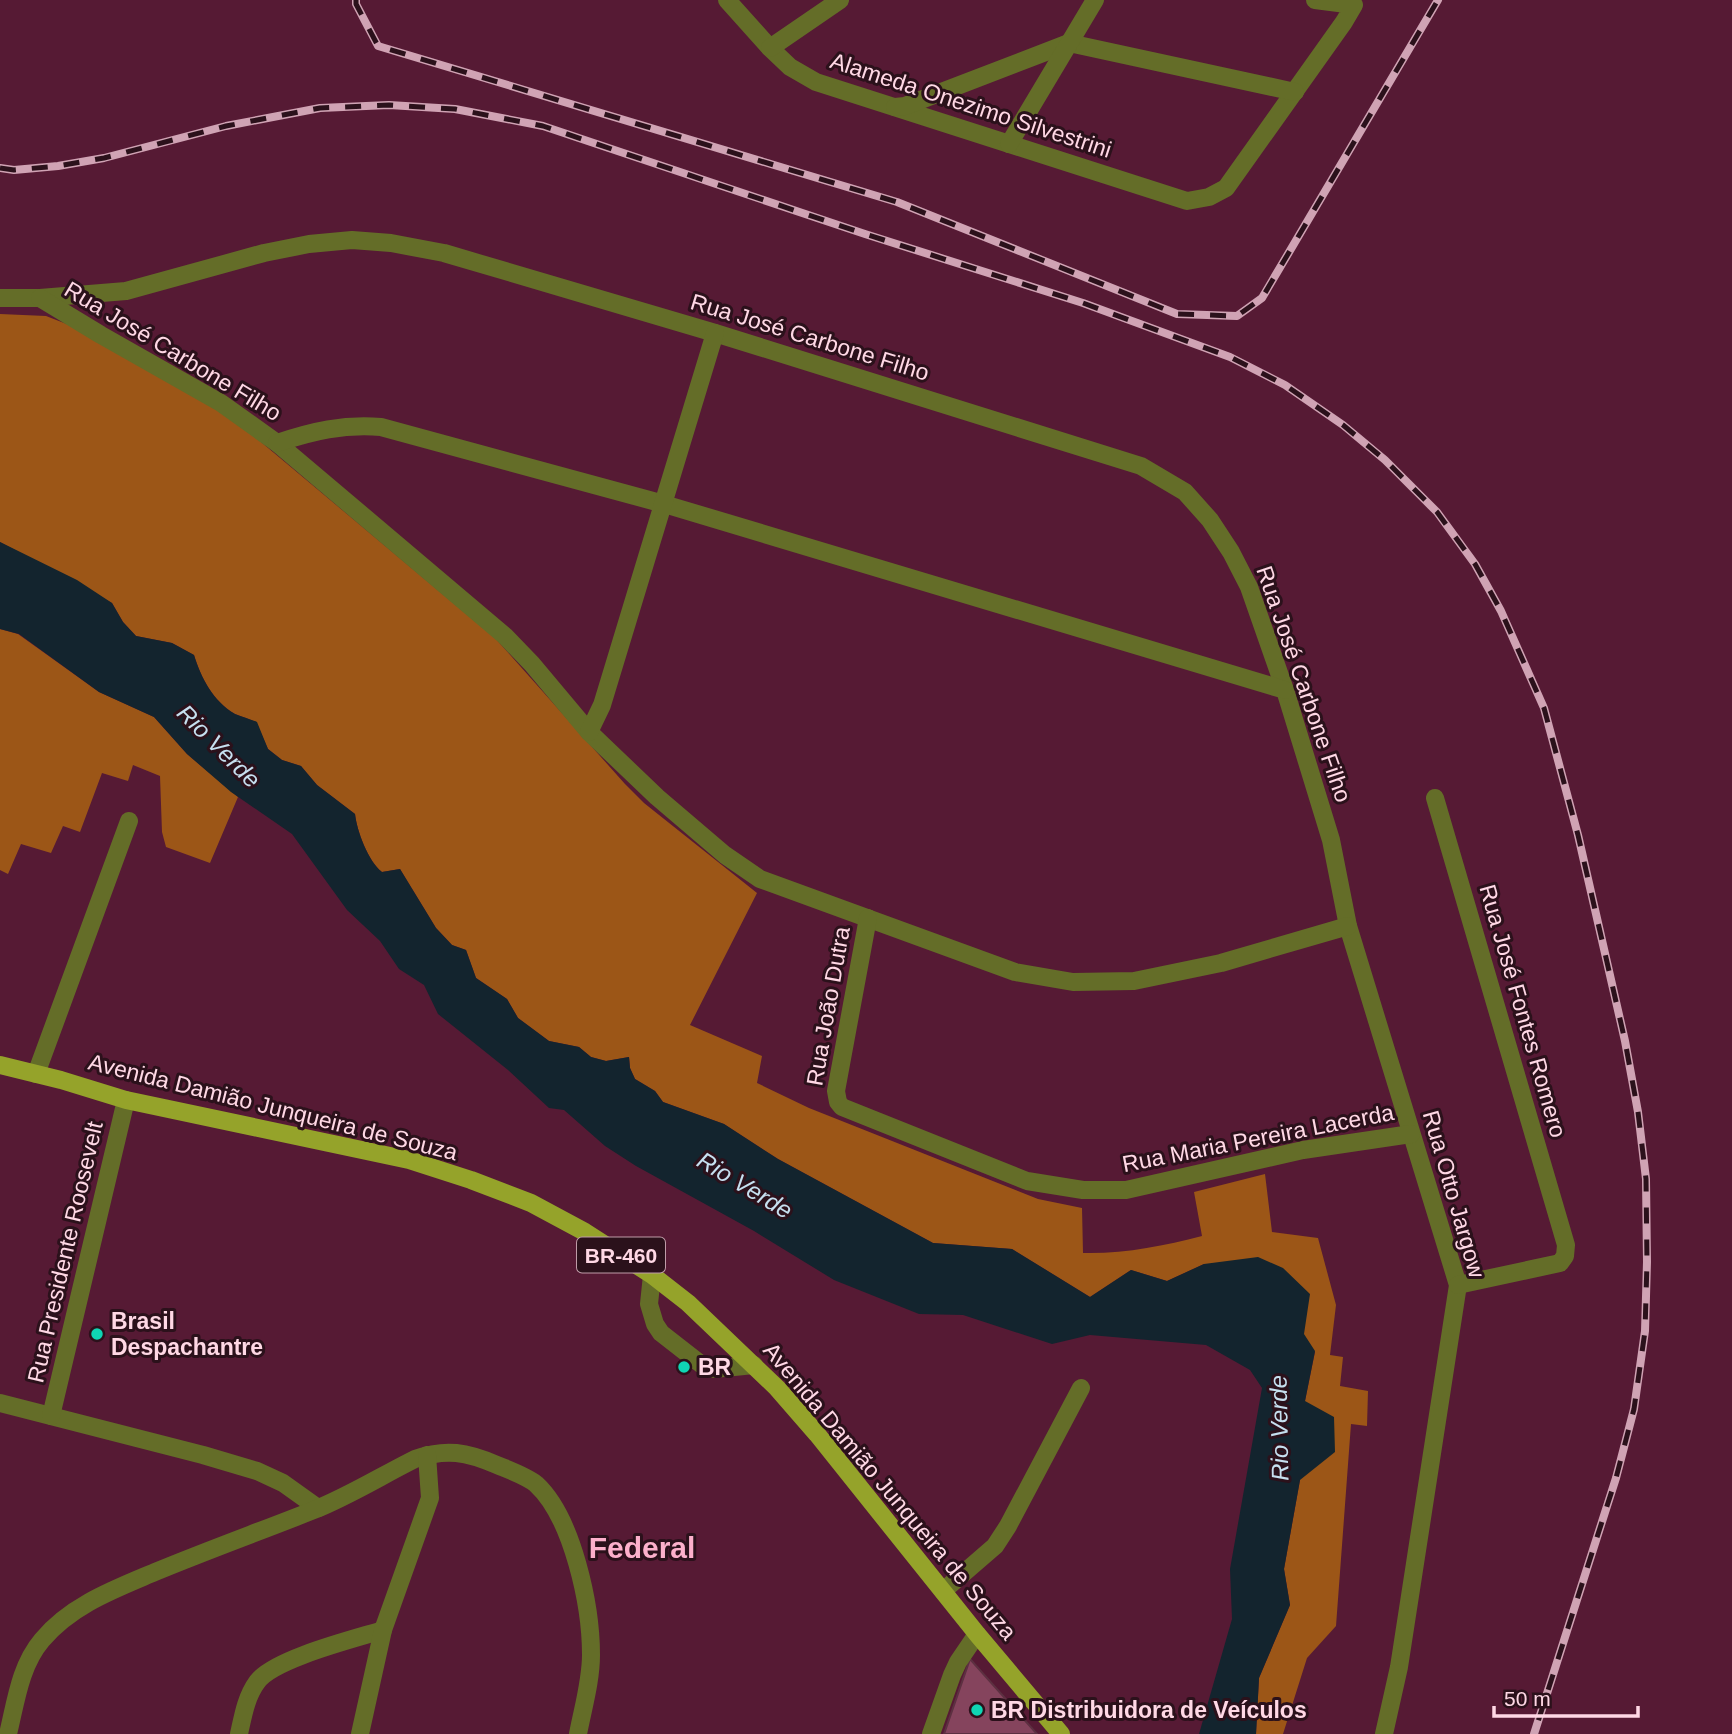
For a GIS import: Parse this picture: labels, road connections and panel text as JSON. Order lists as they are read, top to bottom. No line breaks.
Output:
{"streets":{"main road":["Avenida Damião Junqueira de Souza","BR-460"],"street":["Alameda Onezimo Silvestrini","Rua José Carbone Filho","Rua João Dutra","Rua José Fontes Romero","Rua Maria Pereira Lacerda","Rua Otto Jargow","Rua Presidente Roosevelt"]},"crossings":[["Rua José Carbone Filho","Rua João Dutra"],["Rua José Carbone Filho","Rua Otto Jargow"],["Rua João Dutra","Rua Maria Pereira Lacerda"],["Avenida Damião Junqueira de Souza","Rua Presidente Roosevelt"],["Rua Maria Pereira Lacerda","Rua Otto Jargow"]],"districts":["Federal"],"water":["Rio Verde"],"places":["Brasil Despachantre","BR","BR Distribuidora de Veículos"],"scale_bar":"50 m"}
